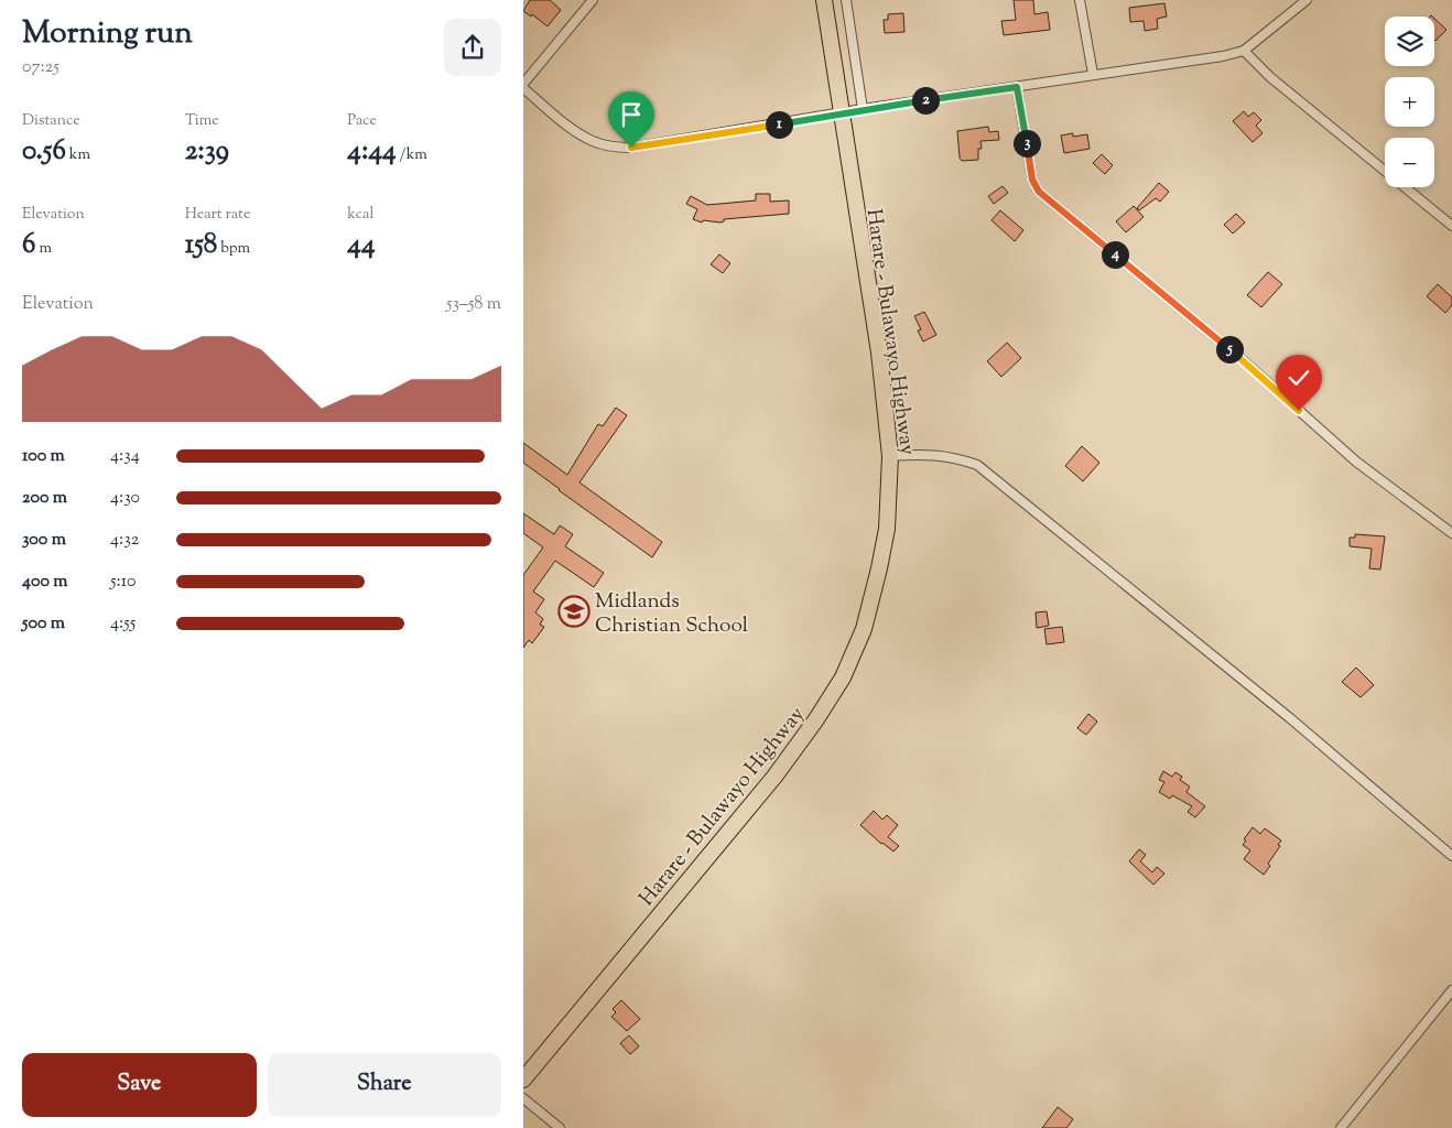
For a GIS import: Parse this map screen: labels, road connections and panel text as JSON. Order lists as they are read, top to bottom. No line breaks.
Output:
{"streets":{"highway":["Harare - Bulawayo Highway"]},"places":{"school or university":["Midlands Christian School"]},"page":{"heading":["Morning run","07:25"],"map_buttons":["+","−"],"pins":["2","1","3","4","5"],"stats":[["Distance","0.56 km"],["Time","2:39"],["Pace","4:44 /km"],["Elevation","6 m"],["Heart rate","158 bpm"],["kcal","44"]],"chart":["Elevation","53–58 m"],"list":[{"name":"100 m","note":"4:34"},{"name":"200 m","note":"4:30"},{"name":"300 m","note":"4:32"},{"name":"400 m","note":"5:10"},{"name":"500 m","note":"4:55"}],"buttons":["Save","Share"]}}
